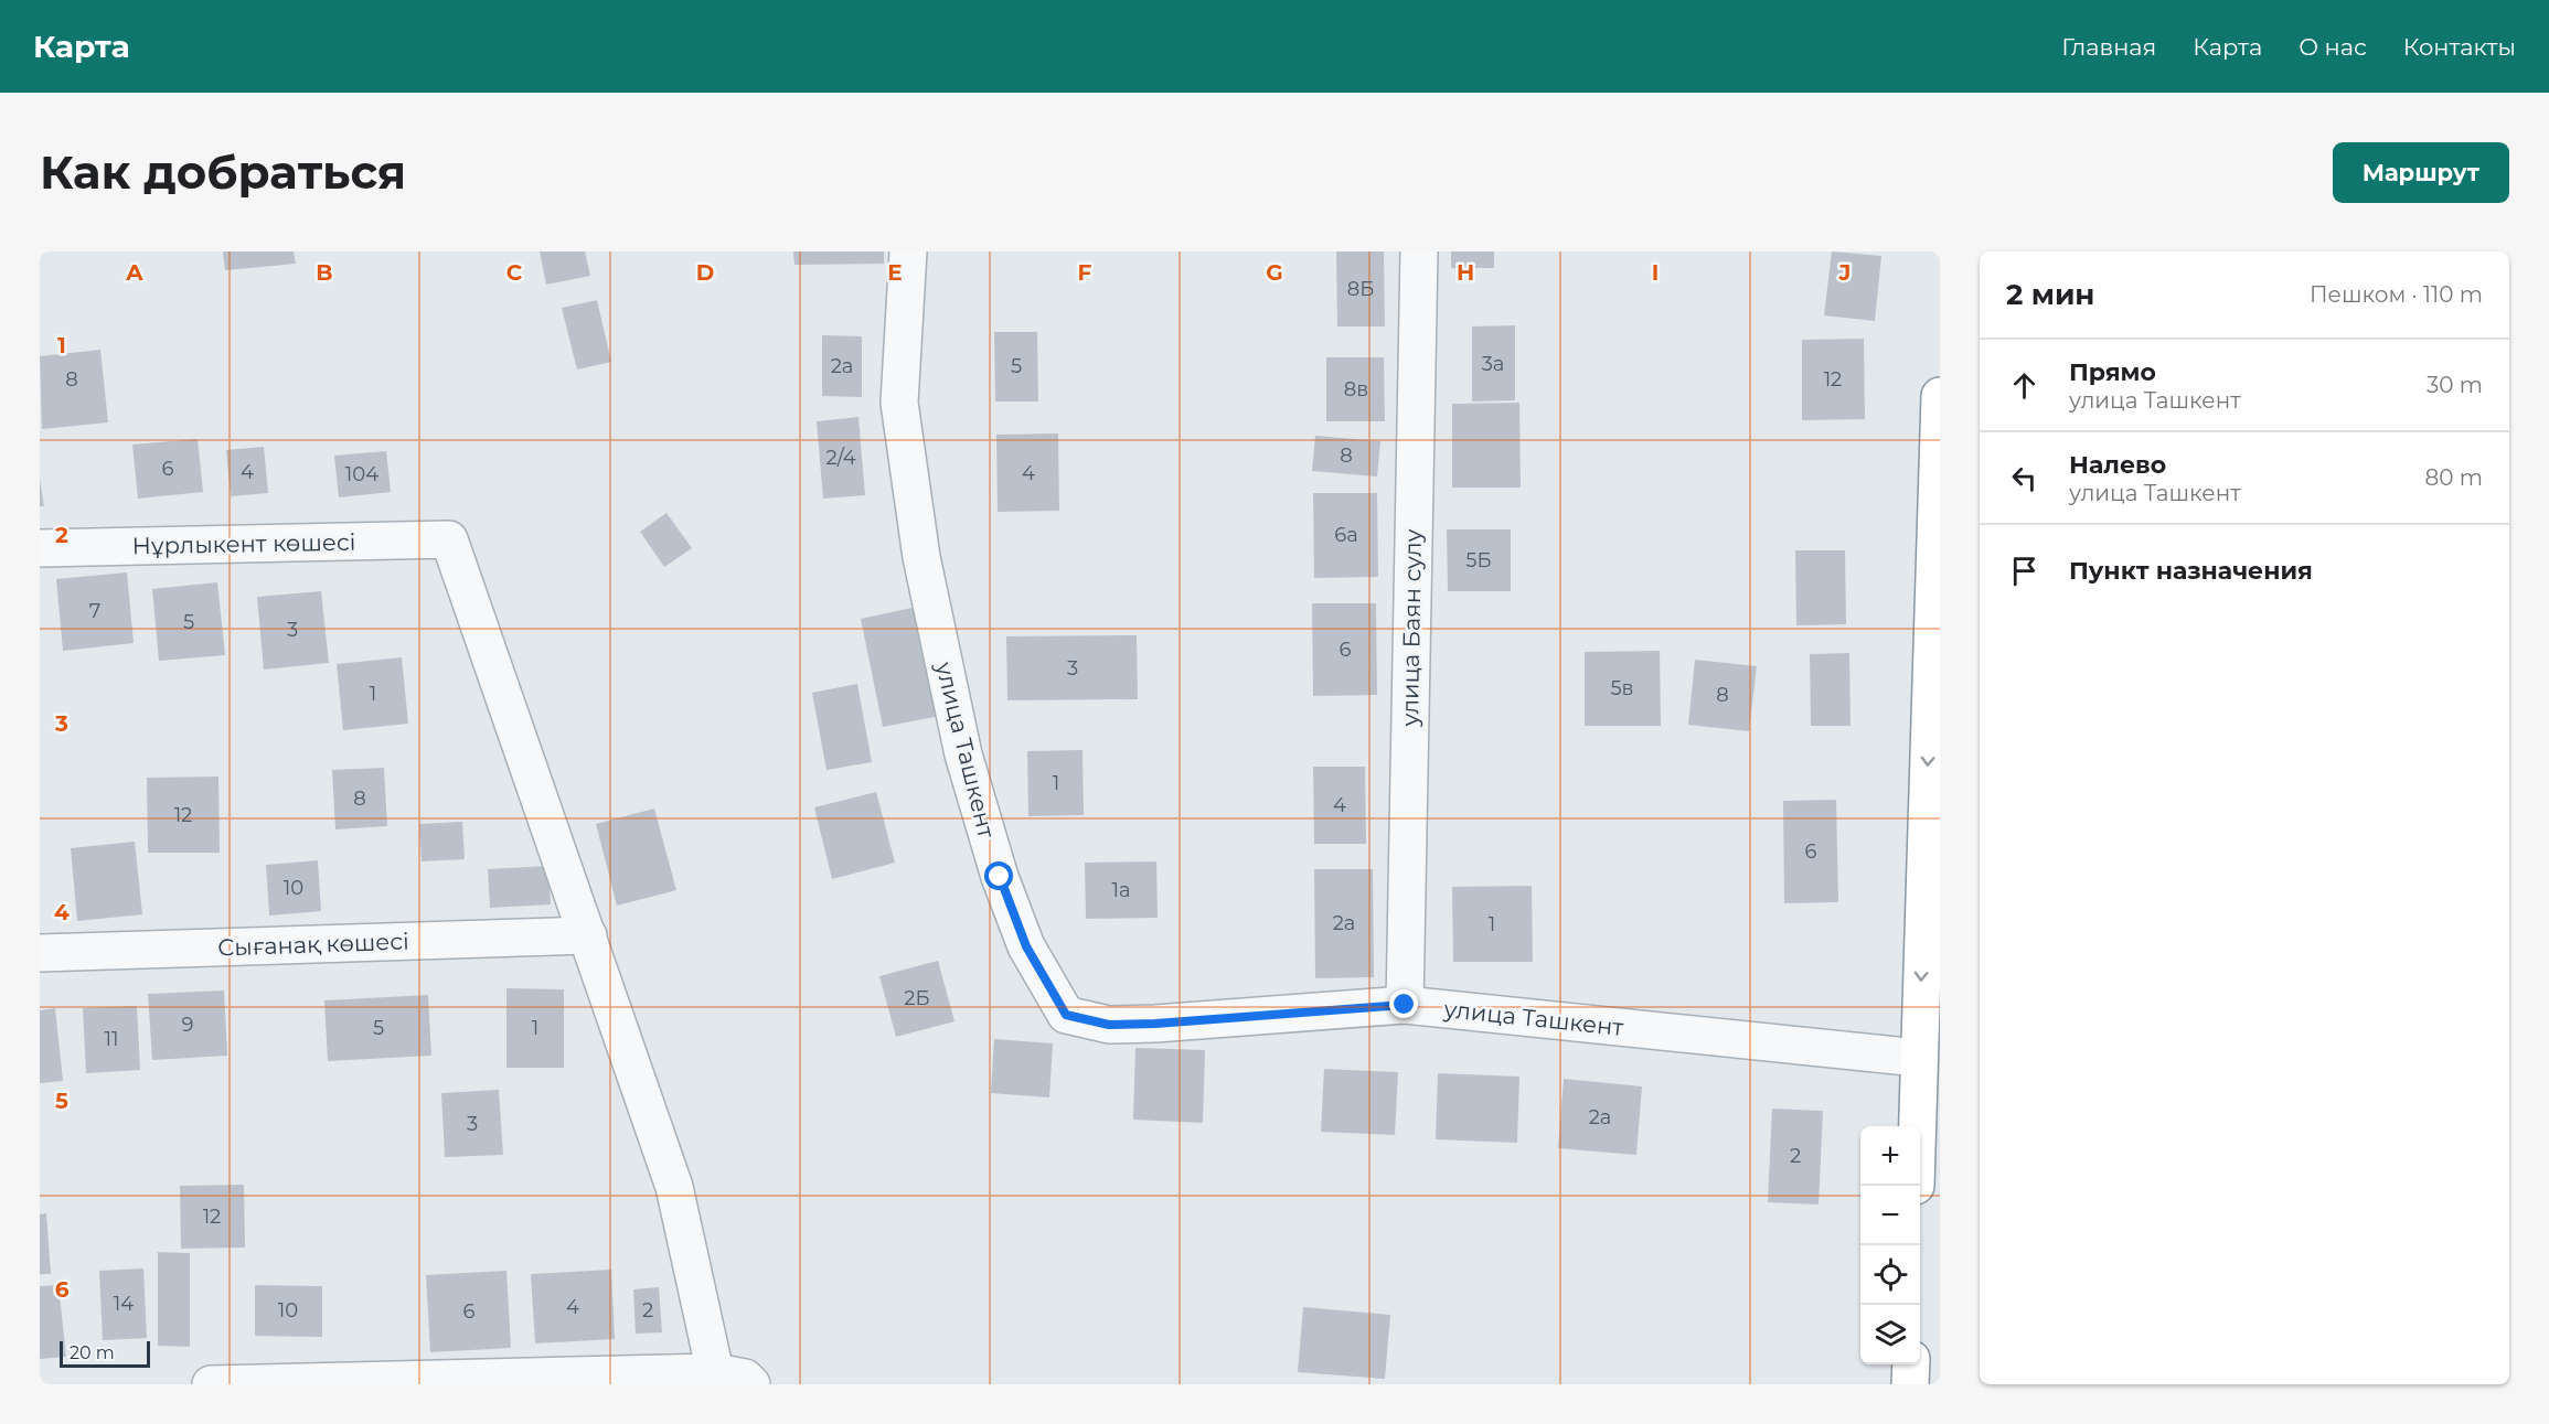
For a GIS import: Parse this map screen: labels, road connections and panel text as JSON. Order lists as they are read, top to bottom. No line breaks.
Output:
{"streets":{"street":["Нұрлыкент көшесі","улица Баян сулу","улица Ташкент","Сығанақ көшесі"]},"crossings":[["Нұрлыкент көшесі","Сығанақ көшесі"],["улица Баян сулу","улица Ташкент"]],"house_numbers":["8Б","3а","2а","5","8","12","8в","8","2/4","6","4","4","104","6а","5Б","7","5","3","6","3","5в","1","8","1","8","4","12","6","10","1а","2а","1","2Б","9","5","1","11","2а","3","2","12","14","4","10","2","6"],"scale_bar":"20 m","page":{"header":"Карта","nav":["Главная","Карта","О нас","Контакты"],"buttons":"Маршрут","title":"Как добраться","heading":["2 мин","Пешком · 110 m"],"list":[["Прямо","улица Ташкент","30 m"],["Налево","улица Ташкент","80 m"],"Пункт назначения"],"map_buttons":["+","−"],"scale":"20 m"},"grid":{"columns":["A","B","C","D","E","F","G","H","I","J"],"rows":["1","2","3","4","5","6"]}}
